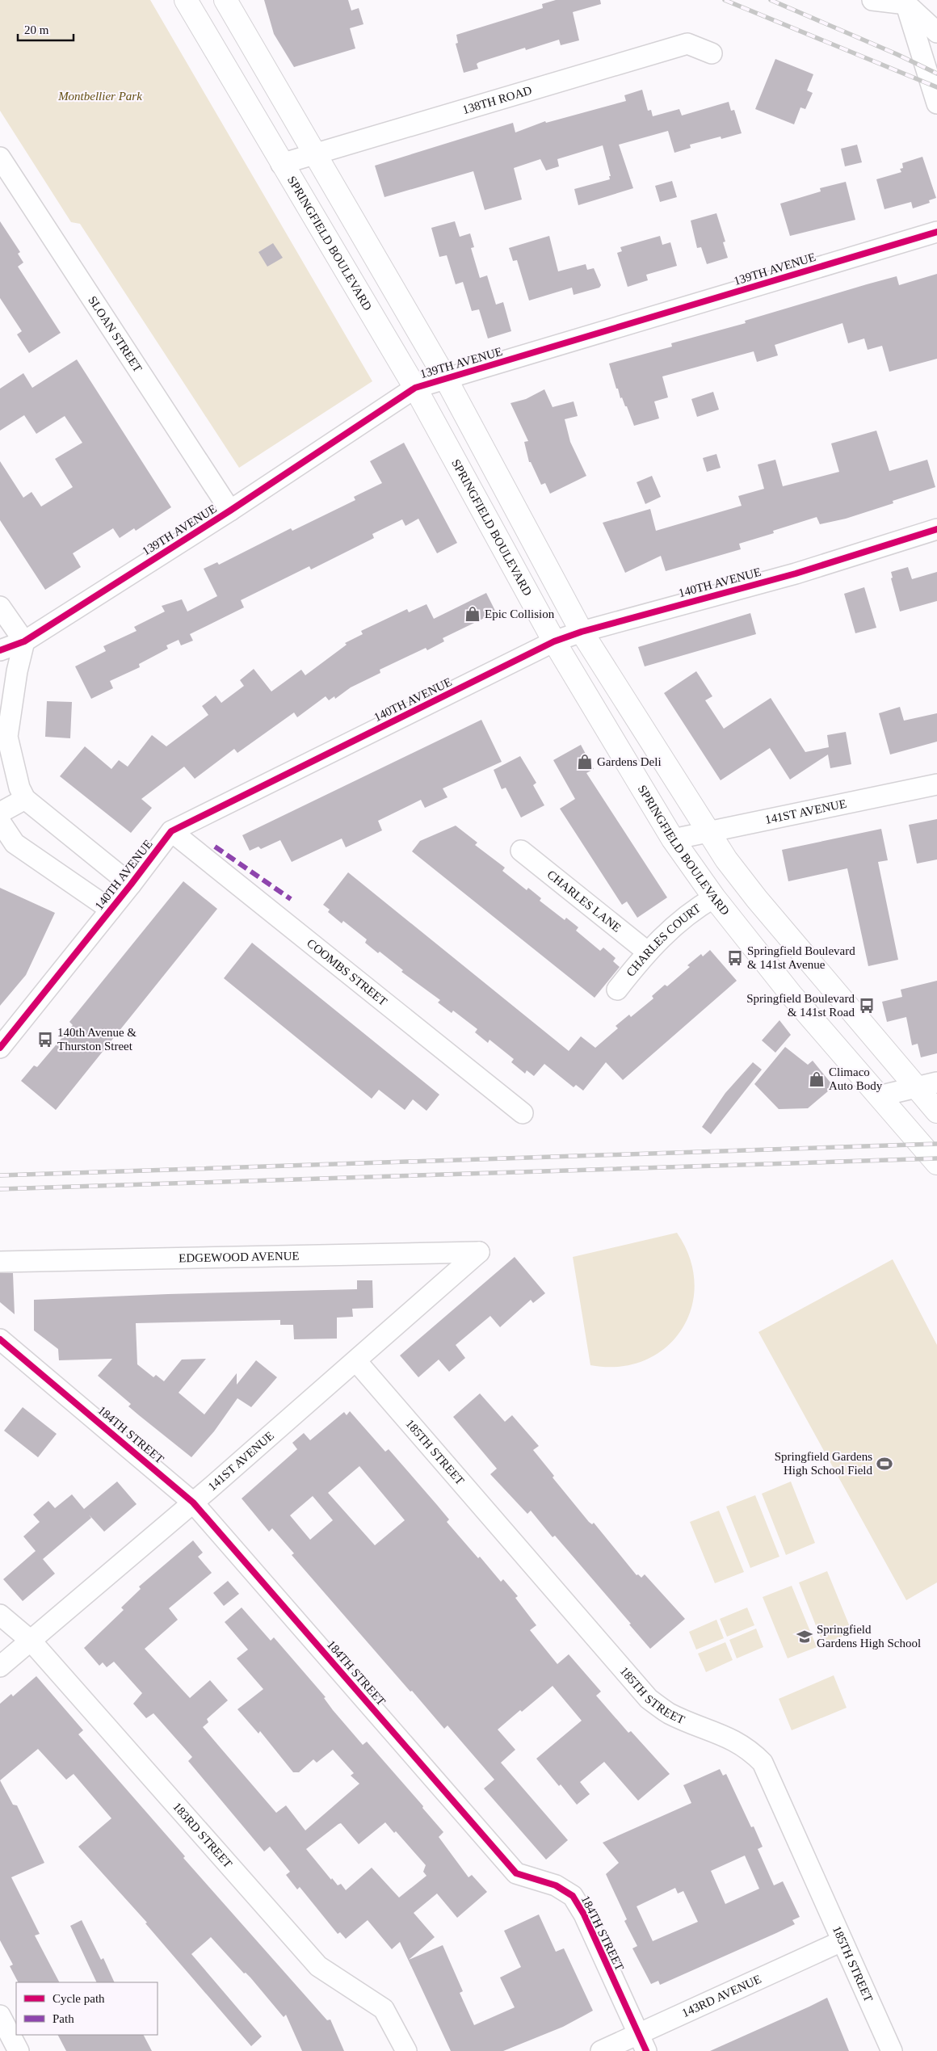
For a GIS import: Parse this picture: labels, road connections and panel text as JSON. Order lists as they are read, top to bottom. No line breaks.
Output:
{"streets":{"main road":["SPRINGFIELD BOULEVARD"],"street":["138TH ROAD","139TH AVENUE","SLOAN STREET","140TH AVENUE","141ST AVENUE","CHARLES LANE","CHARLES COURT","COOMBS STREET","EDGEWOOD AVENUE","184TH STREET","185TH STREET","183RD STREET","143RD AVENUE"]},"crossings":[["138TH ROAD","SPRINGFIELD BOULEVARD"],["SPRINGFIELD BOULEVARD","139TH AVENUE"],["SPRINGFIELD BOULEVARD","140TH AVENUE"],["SPRINGFIELD BOULEVARD","141ST AVENUE"],["SPRINGFIELD BOULEVARD","CHARLES COURT"],["139TH AVENUE","SLOAN STREET"],["140TH AVENUE","COOMBS STREET"],["141ST AVENUE","EDGEWOOD AVENUE"],["141ST AVENUE","184TH STREET"],["141ST AVENUE","185TH STREET"],["141ST AVENUE","183RD STREET"],["CHARLES LANE","CHARLES COURT"],["184TH STREET","143RD AVENUE"],["185TH STREET","143RD AVENUE"]],"parks":["Montbellier Park"],"places":{"shop":["Epic Collision","Gardens Deli","Climaco Auto Body"],"bus stop":["Springfield Boulevard & 141st Avenue","Springfield Boulevard & 141st Road","140th Avenue & Thurston Street"],"sports":["Springfield Gardens High School Field"],"school or university":["Springfield Gardens High School"]},"legend":["Cycle path","Path"],"scale_bar":"20 m"}
